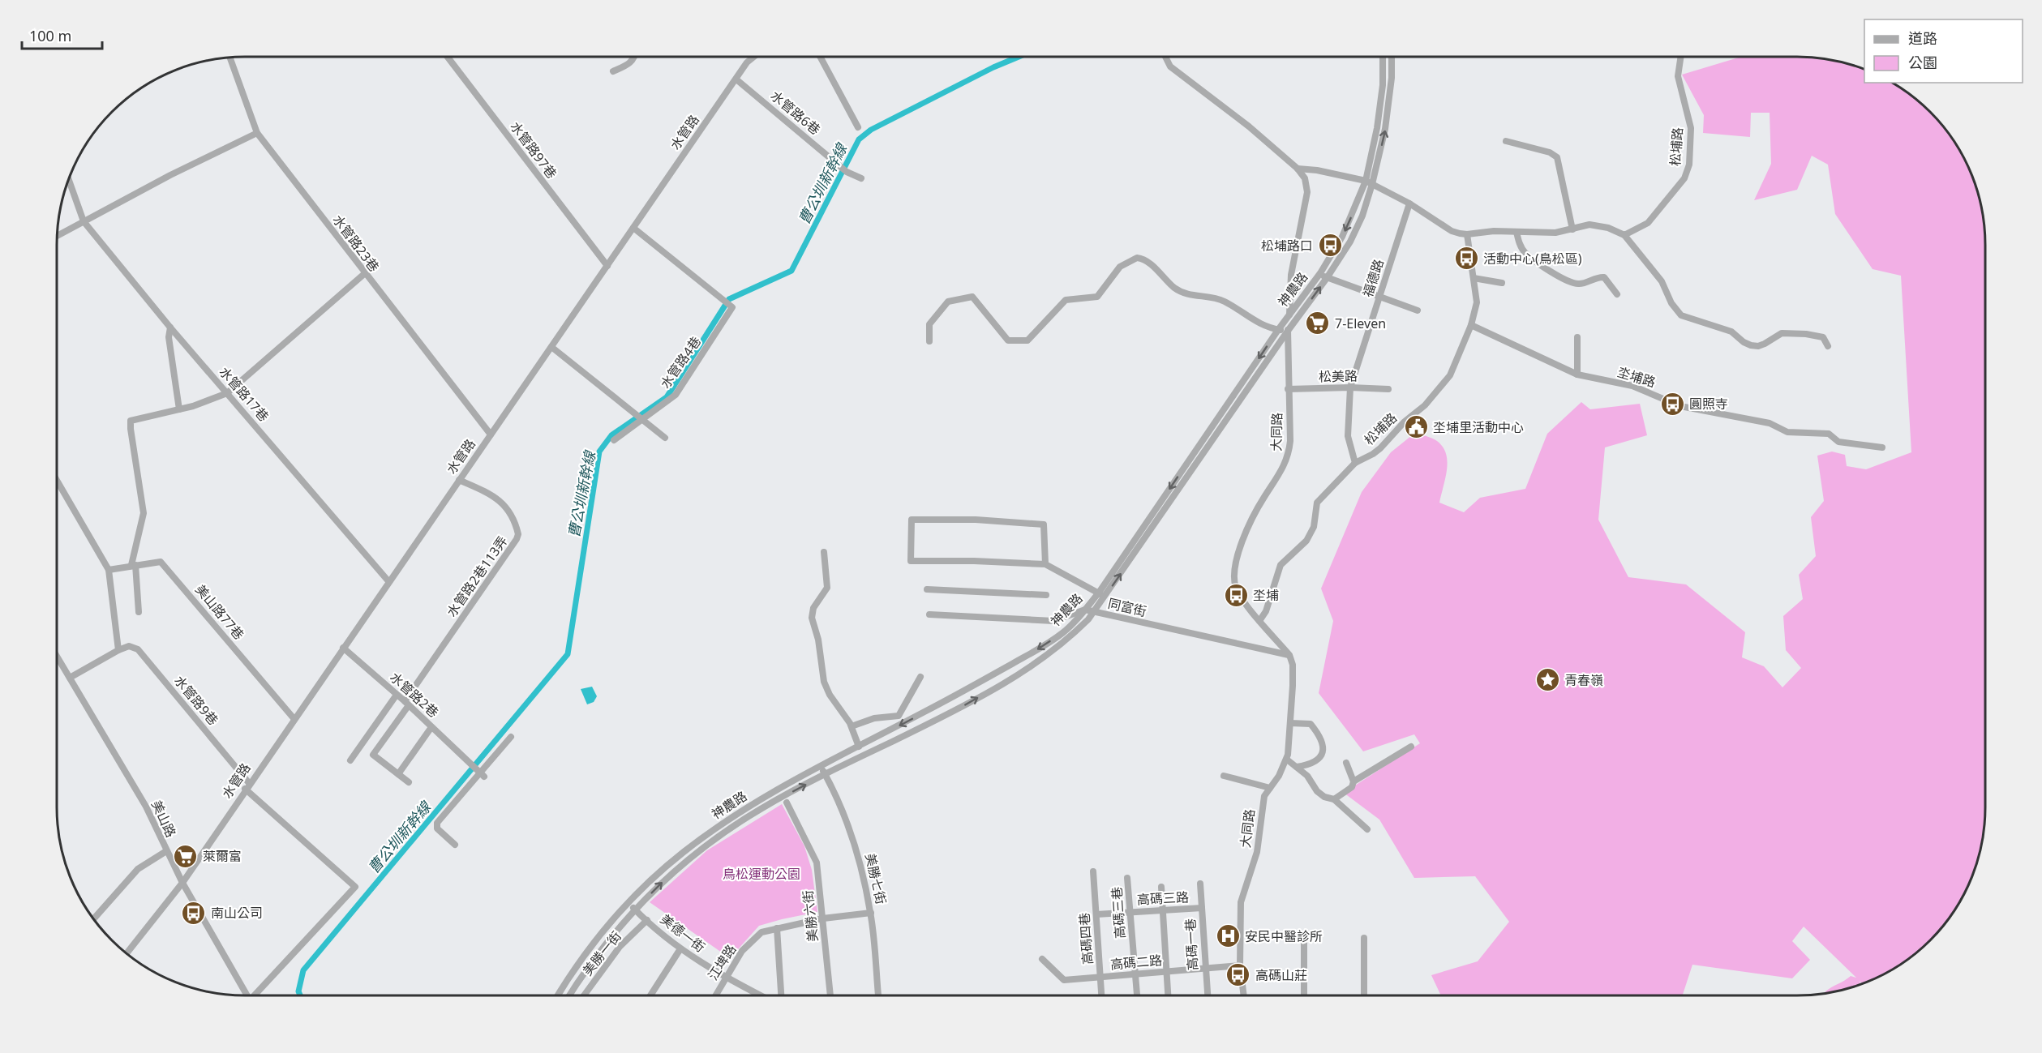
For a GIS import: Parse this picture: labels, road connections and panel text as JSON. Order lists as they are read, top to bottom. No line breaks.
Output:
{"streets":{"street":["水管路6巷","水管路","松埔路","水管路97巷","水管路23巷","福德路","神農路","水管路4巷","松美路","坔埔路","水管路17巷","大同路","水管路2巷113弄","同富街","美山路77巷","水管路2巷","水管路9巷","美山路","美勝七街","高碼三路","高碼三巷","美勝六街","美德一街","高碼四巷","高碼一巷","美勝一街","江埤路","高碼二路"]},"crossings":[["水管路6巷","水管路"],["水管路","水管路97巷"],["水管路","水管路23巷"],["水管路","水管路4巷"],["水管路","水管路17巷"],["水管路","水管路2巷113弄"],["水管路","美山路77巷"],["水管路","水管路2巷"],["水管路","水管路9巷"],["水管路","美山路"],["松埔路","福德路"],["松埔路","坔埔路"],["松埔路","大同路"],["福德路","松美路"],["神農路","大同路"],["神農路","同富街"],["神農路","美勝七街"],["神農路","美德一街"],["松美路","大同路"],["大同路","同富街"],["大同路","高碼二路"],["水管路2巷113弄","水管路2巷"],["美勝七街","江埤路"],["高碼三路","高碼三巷"],["高碼三路","高碼四巷"],["高碼三路","高碼一巷"],["高碼三巷","高碼二路"],["美勝六街","江埤路"],["美德一街","美勝一街"],["美德一街","江埤路"],["高碼四巷","高碼二路"],["高碼一巷","高碼二路"]],"water":["曹公圳新幹線"],"parks":["鳥松運動公園"],"places":{"bus stop":["松埔路口","活動中心(鳥松區)","圓照寺","坔埔","南山公司","高碼山莊"],"supermarket":["7-Eleven","萊爾富"],"public building":["坔埔里活動中心"],"place":["青春嶺"],"hospital":["安民中醫診所"]},"legend":["道路","公園"],"scale_bar":"100 m"}
